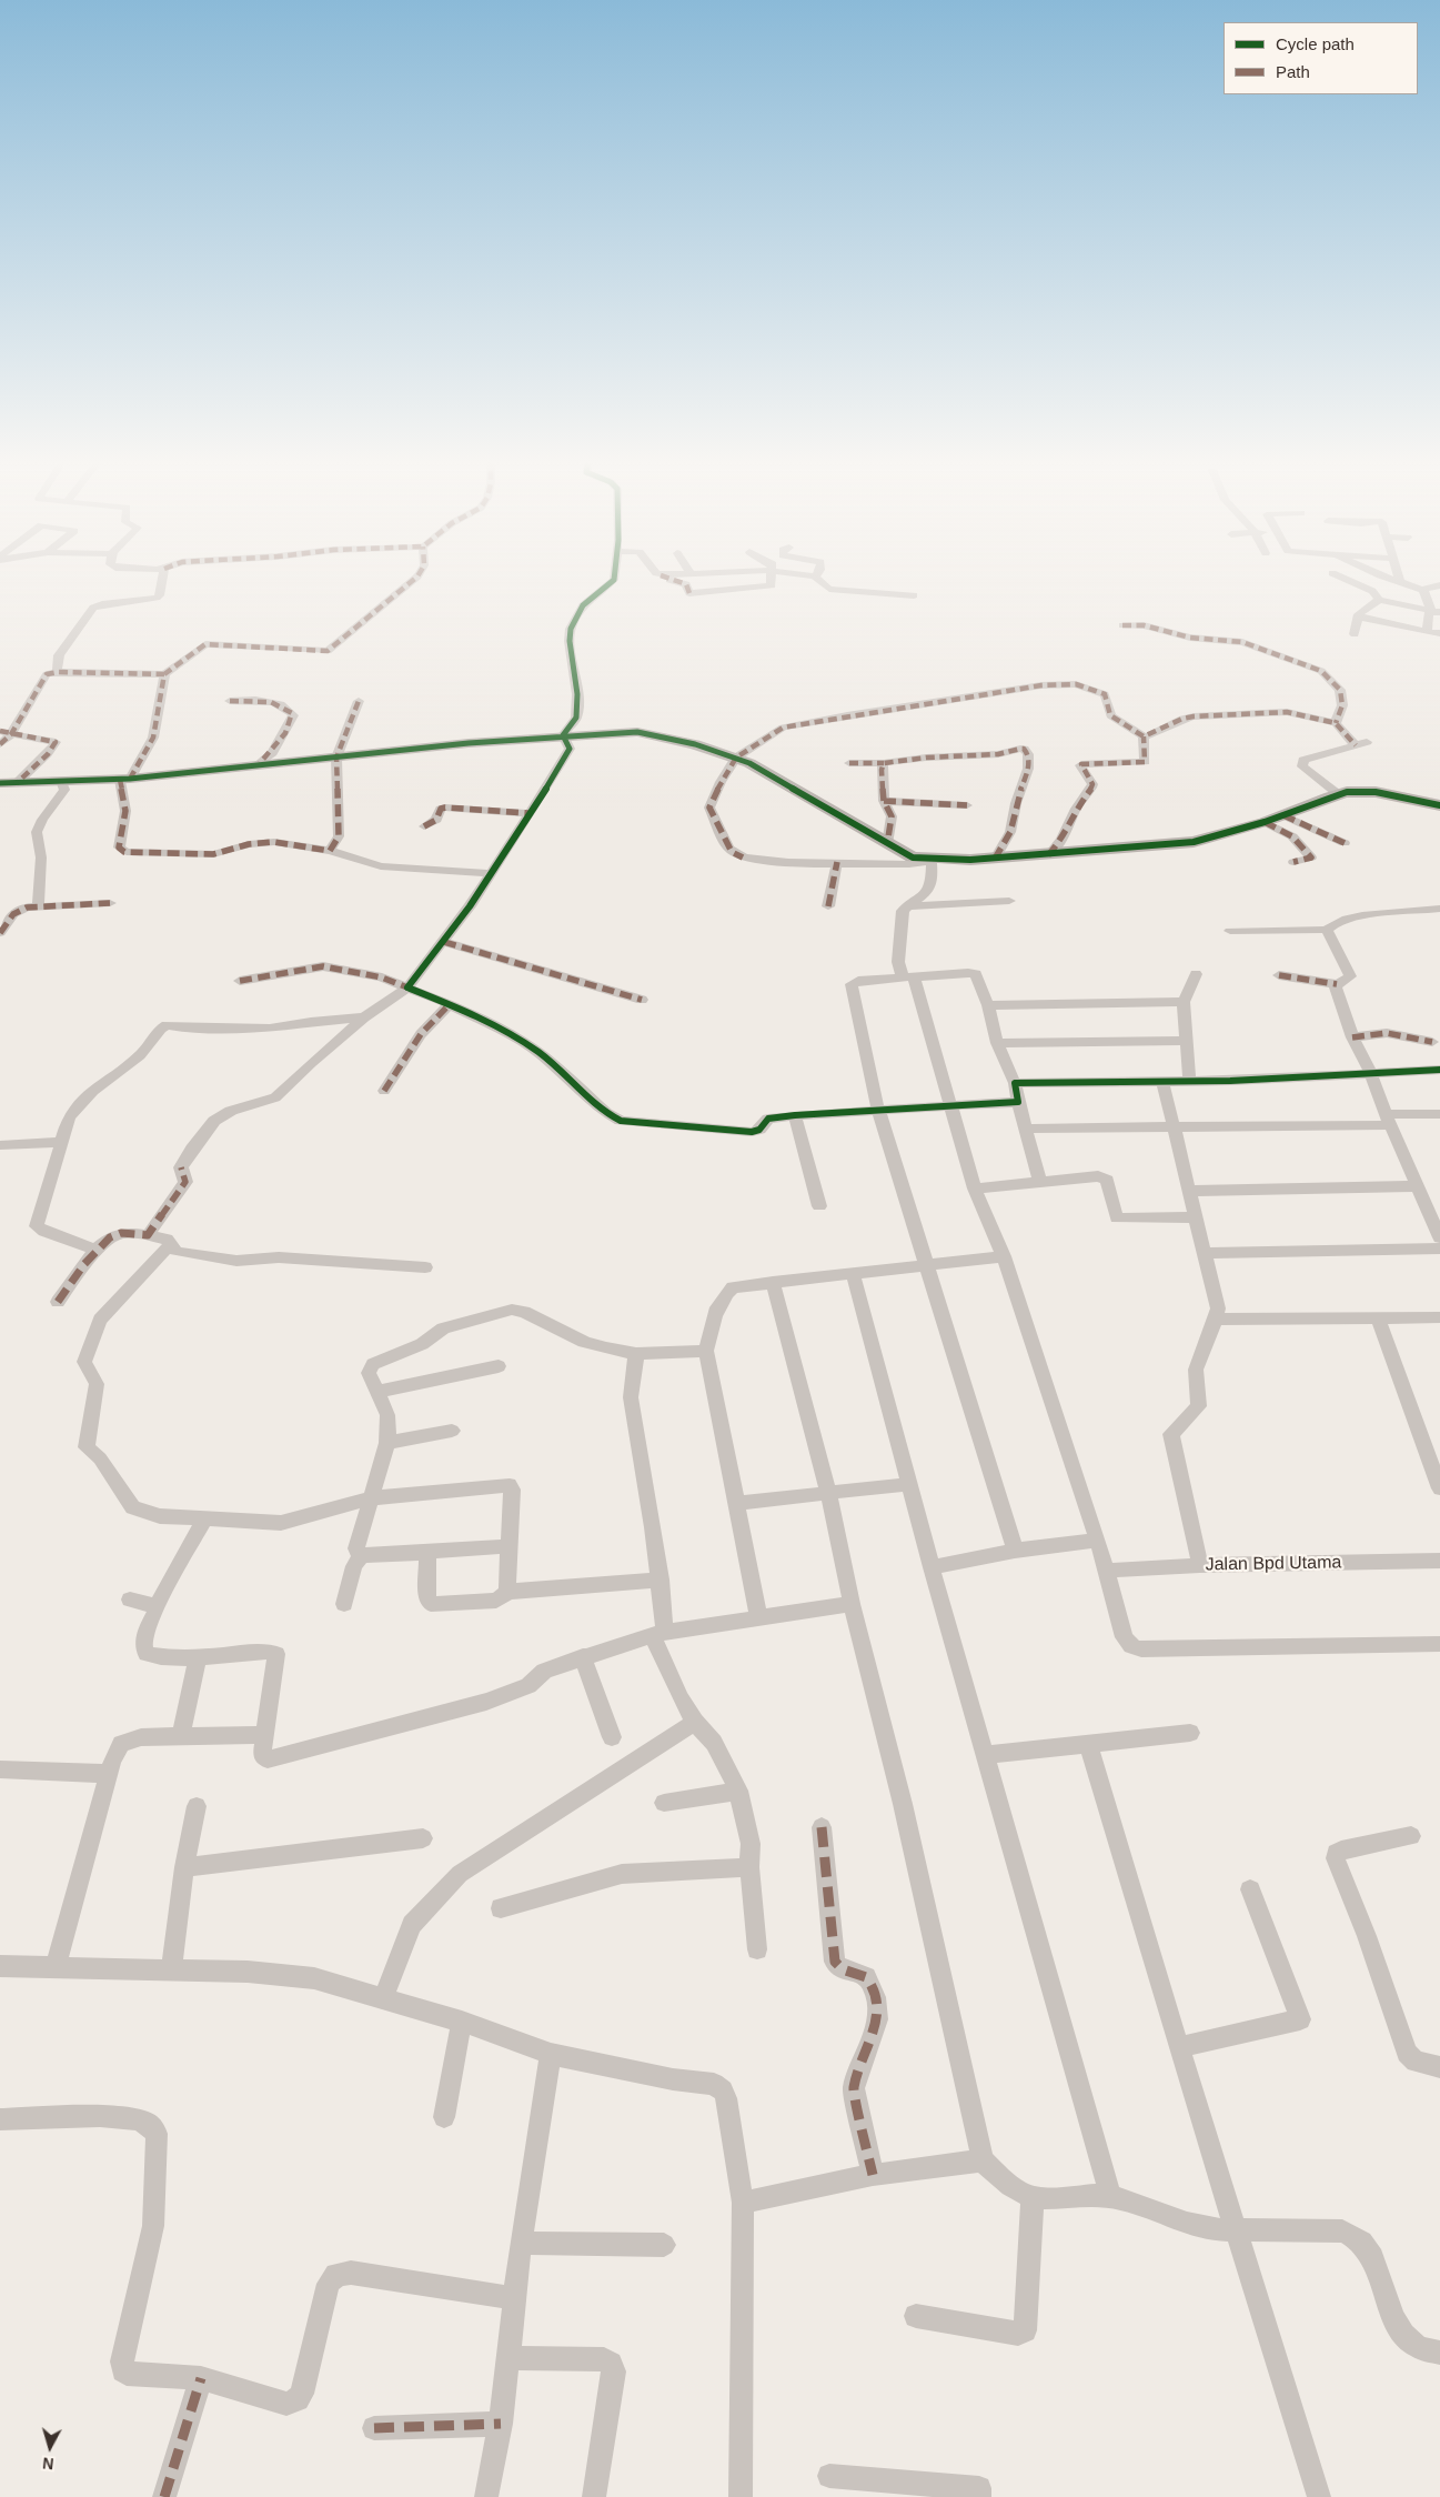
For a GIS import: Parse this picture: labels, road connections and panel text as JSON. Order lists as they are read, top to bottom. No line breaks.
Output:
{"streets":{"street":["Jalan Bpd Utama"]},"legend":["Cycle path","Path"],"north":"bottom"}
